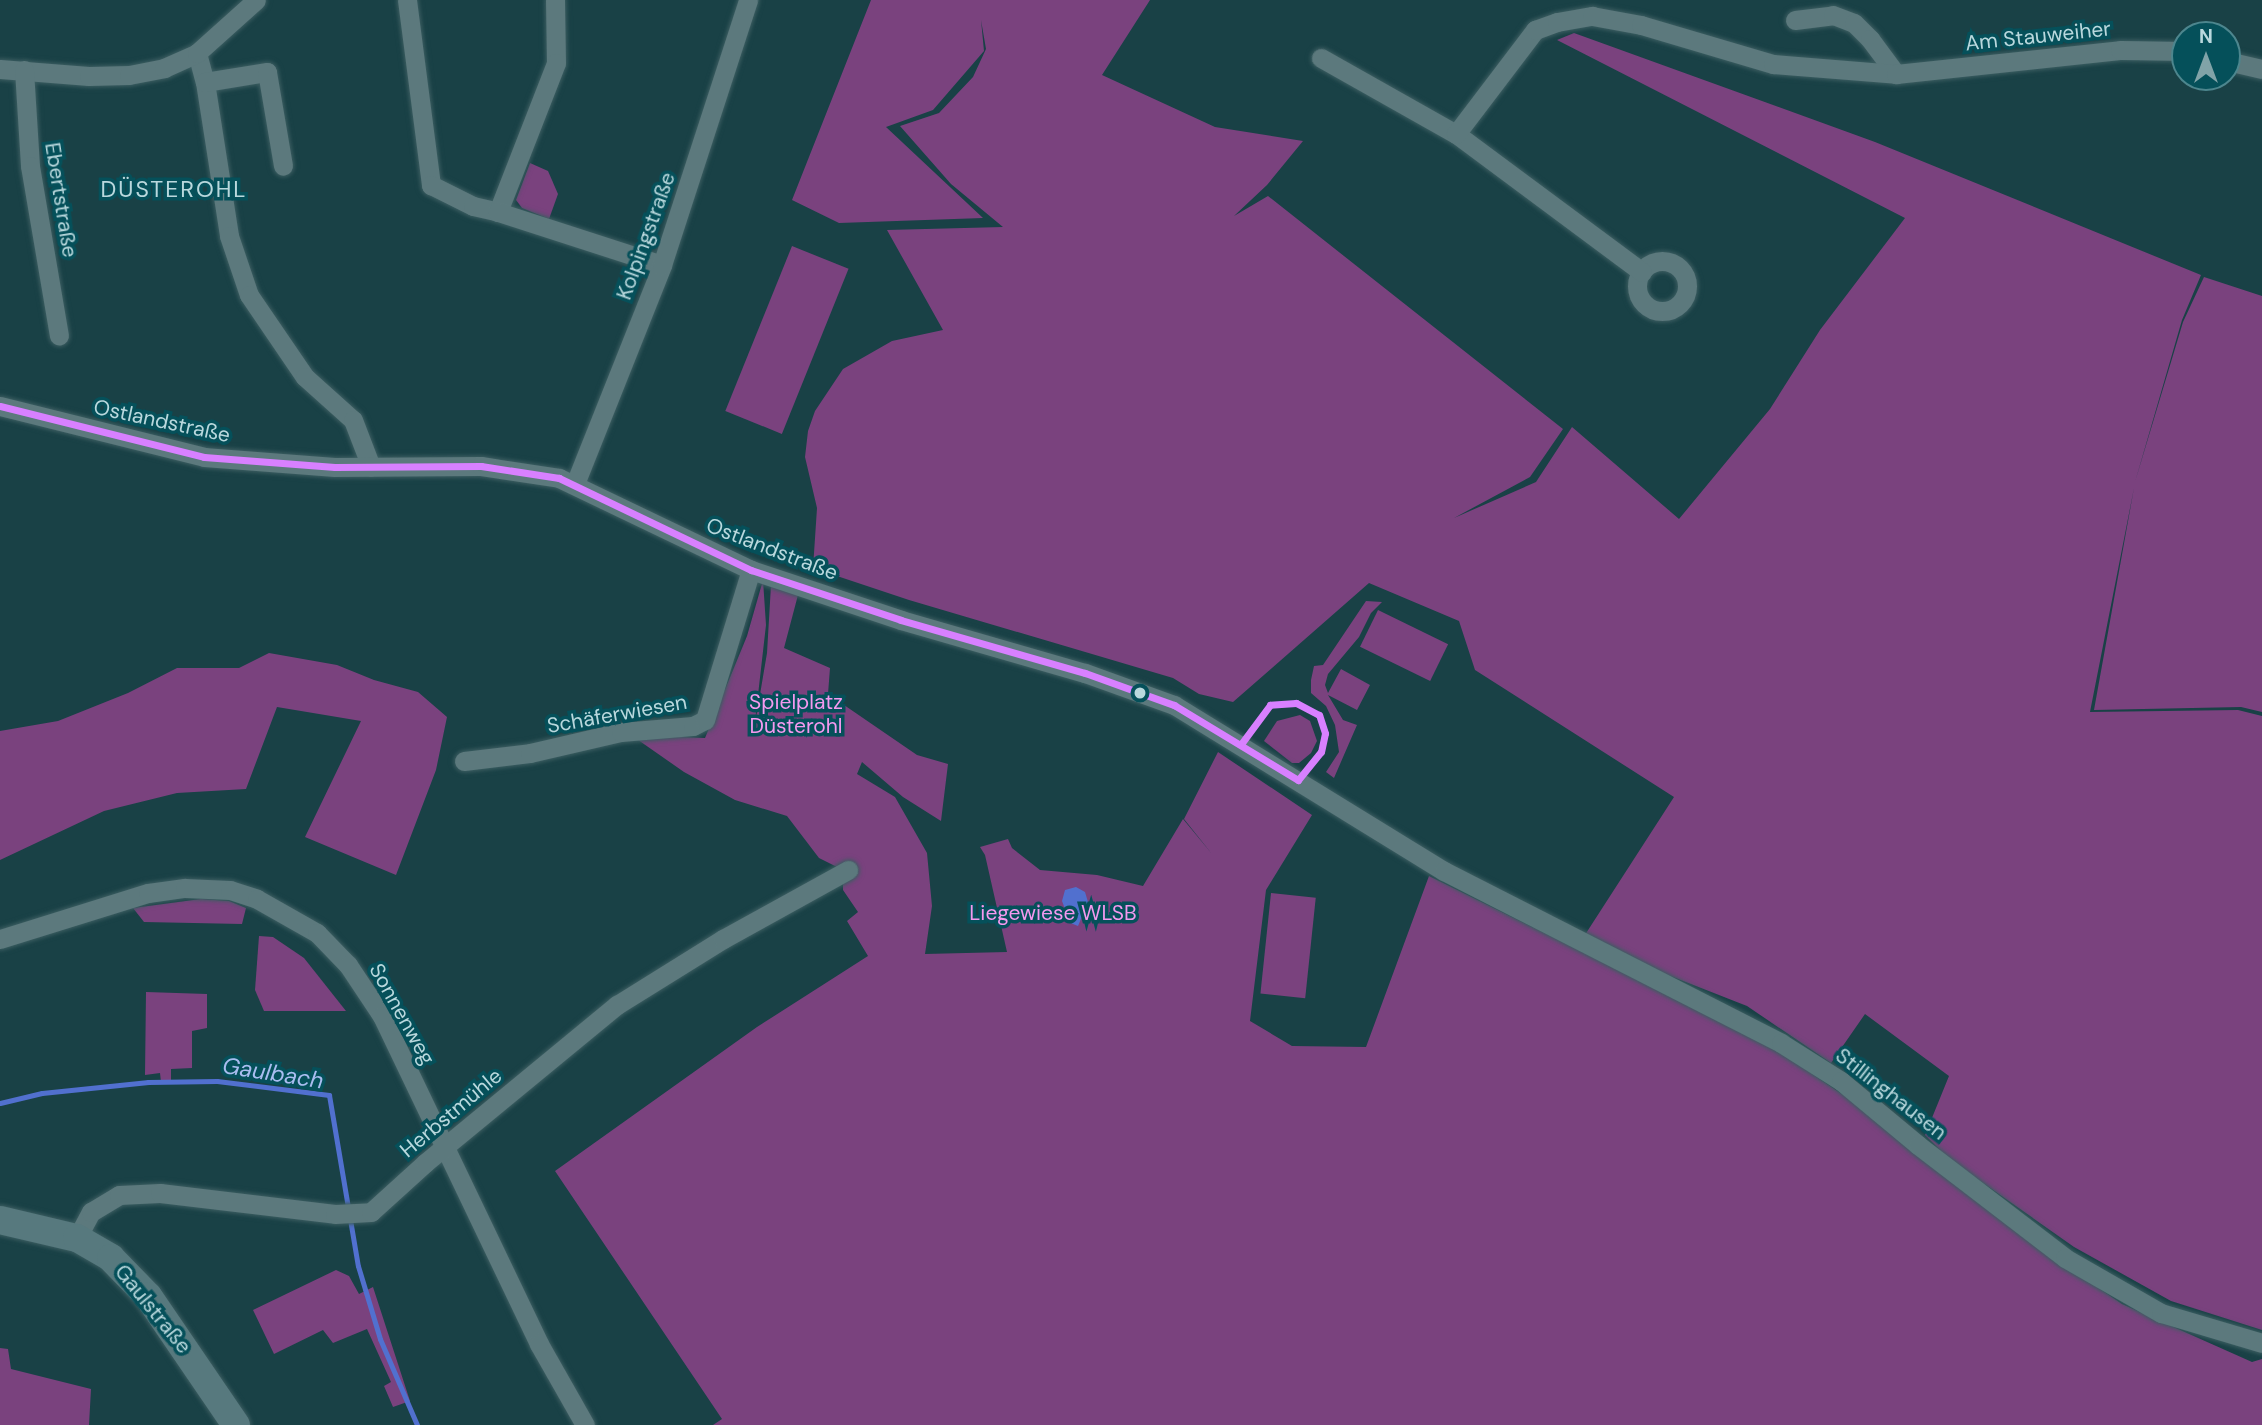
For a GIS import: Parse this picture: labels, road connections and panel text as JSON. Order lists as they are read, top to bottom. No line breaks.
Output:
{"streets":{"main road":["Gaulstraße"],"street":["Am Stauweiher","Ebertstraße","Kolpingstraße","Ostlandstraße","Schäferwiesen","Sonnenweg","Stillinghausen","Herbstmühle"]},"crossings":[["Kolpingstraße","Ostlandstraße"],["Ostlandstraße","Schäferwiesen"],["Ostlandstraße","Stillinghausen"],["Sonnenweg","Herbstmühle"],["Herbstmühle","Gaulstraße"]],"districts":["DÜSTEROHL"],"water":["Gaulbach"],"parks":["Spielplatz Düsterohl","Liegewiese WLSB"],"north":"top"}
